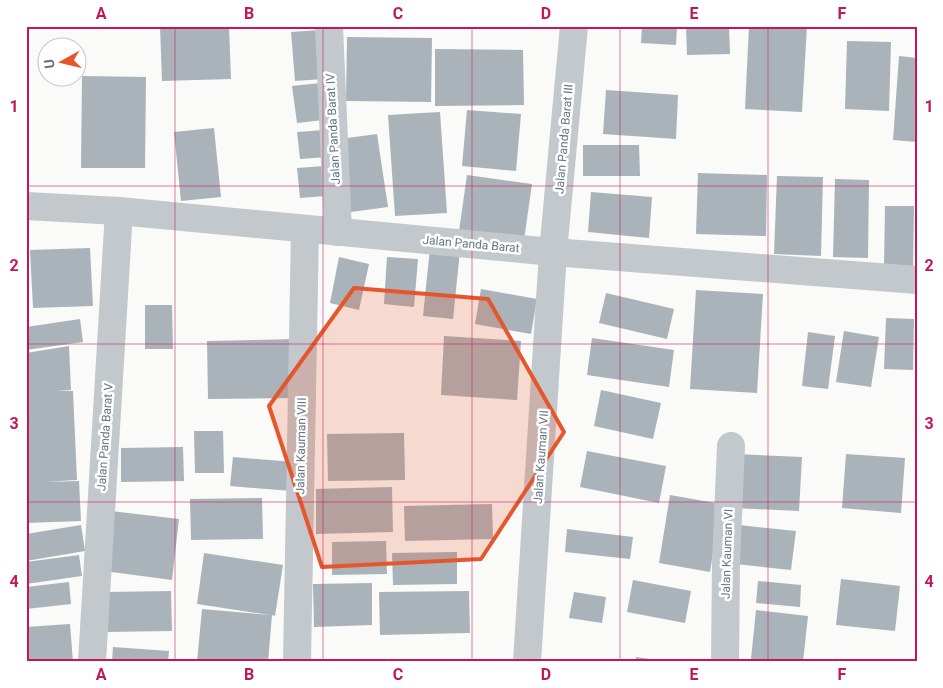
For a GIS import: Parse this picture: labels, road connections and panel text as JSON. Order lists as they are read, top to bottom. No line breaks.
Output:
{"streets":{"street":["Jalan Panda Barat IV","Jalan Panda Barat III","Jalan Panda Barat","Jalan Panda Barat V","Jalan Kauman VIII","Jalan Kauman VII","Jalan Kauman VI"]},"crossings":[["Jalan Panda Barat IV","Jalan Panda Barat"],["Jalan Panda Barat III","Jalan Panda Barat"],["Jalan Panda Barat III","Jalan Kauman VII"],["Jalan Panda Barat","Jalan Panda Barat V"],["Jalan Panda Barat","Jalan Kauman VIII"],["Jalan Panda Barat","Jalan Kauman VII"]],"north":"left","grid":{"columns":["A","B","C","D","E","F"],"rows":["1","2","3","4"]}}
